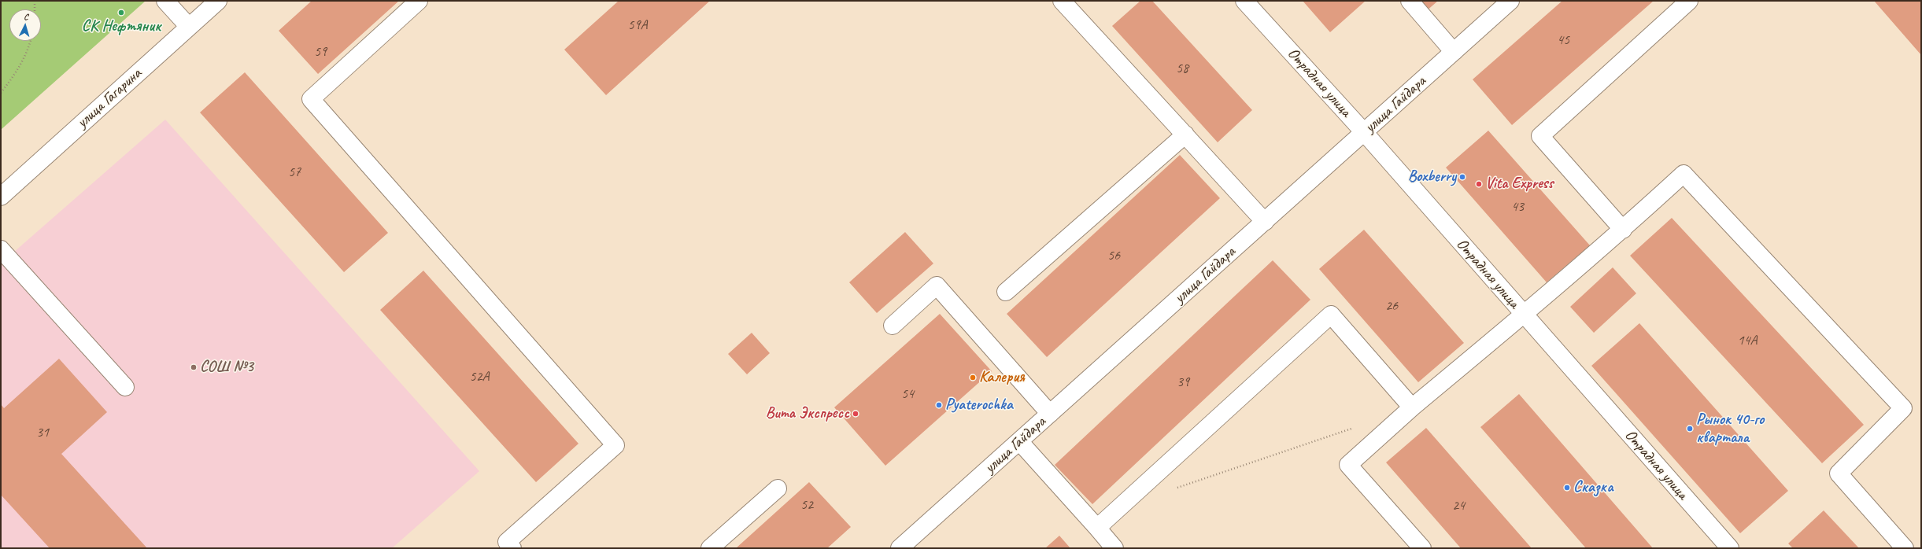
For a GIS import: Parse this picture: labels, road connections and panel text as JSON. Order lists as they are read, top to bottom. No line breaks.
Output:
{"streets":{"street":["Отрадная улица","улица Гагарина","улица Гайдара"]},"crossings":[["Отрадная улица","улица Гайдара"]],"places":["СК Нефтяник","Boxberry","Vita Express","СОШ №3","Калерия","Pyaterochka","Вита Экспресс","Рынок 40-го квартала","Сказка"],"house_numbers":["59А","45","59","58","57","43","56","26","14А","52А","39","54","31","52","24"],"north":"top"}
